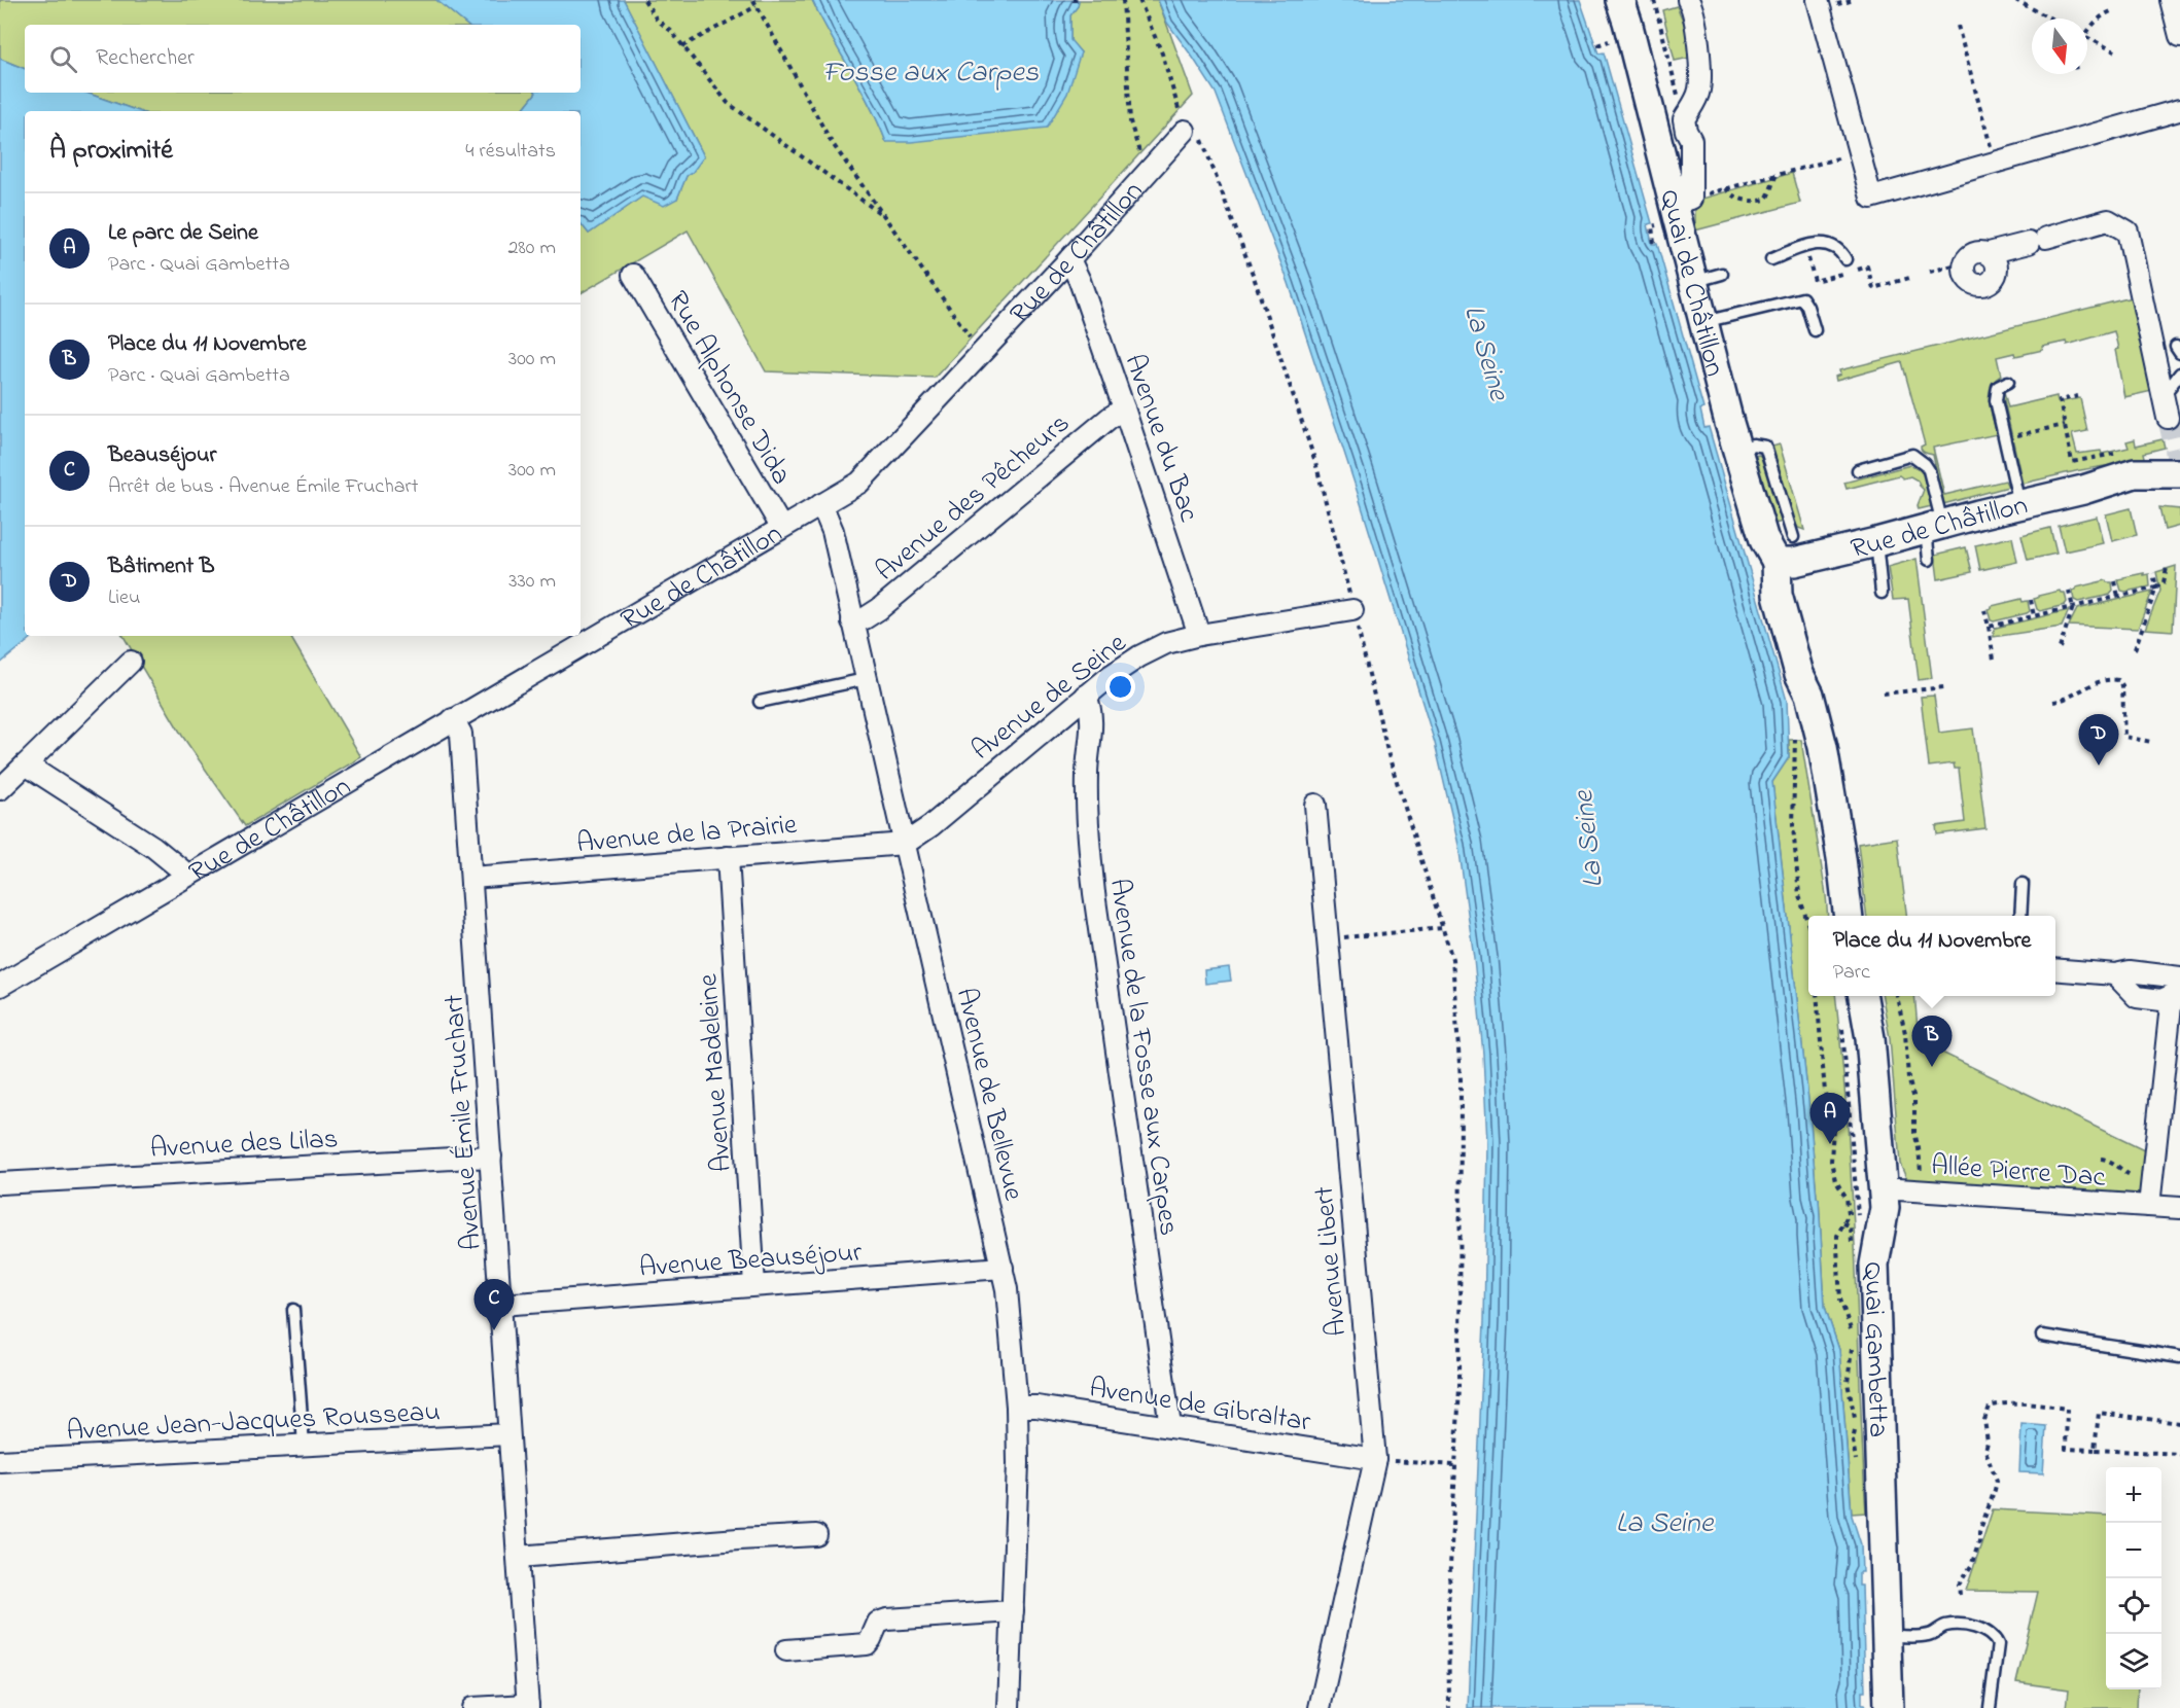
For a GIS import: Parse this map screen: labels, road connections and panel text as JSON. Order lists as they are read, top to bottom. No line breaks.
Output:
{"streets":{"main road":["Rue de Châtillon","Quai de Châtillon","Quai Gambetta"],"street":["Rue Alphonse Dida","Avenue du Bac","Avenue des Pêcheurs","Avenue de Seine","Avenue de la Prairie","Avenue de la Fosse aux Carpes","Avenue Madeleine","Avenue de Bellevue","Avenue Émile Fruchart","Avenue des Lilas","Allée Pierre Dac","Avenue Beauséjour","Avenue Libert","Avenue de Gibraltar","Avenue Jean-Jacques Rousseau"]},"crossings":[["Rue de Châtillon","Quai de Châtillon"],["Rue de Châtillon","Rue Alphonse Dida"],["Rue de Châtillon","Avenue du Bac"],["Rue de Châtillon","Avenue de Bellevue"],["Rue de Châtillon","Avenue Émile Fruchart"],["Avenue du Bac","Avenue des Pêcheurs"],["Avenue du Bac","Avenue de Seine"],["Avenue des Pêcheurs","Avenue de Bellevue"],["Avenue de Seine","Avenue de la Prairie"],["Avenue de Seine","Avenue de la Fosse aux Carpes"],["Avenue de Seine","Avenue de Bellevue"],["Avenue de la Prairie","Avenue Madeleine"],["Avenue de la Prairie","Avenue de Bellevue"],["Avenue de la Prairie","Avenue Émile Fruchart"],["Avenue de la Fosse aux Carpes","Avenue de Gibraltar"],["Avenue Madeleine","Avenue Beauséjour"],["Avenue de Bellevue","Avenue Beauséjour"],["Avenue de Bellevue","Avenue de Gibraltar"],["Avenue Émile Fruchart","Avenue des Lilas"],["Avenue Émile Fruchart","Avenue Beauséjour"],["Avenue Émile Fruchart","Avenue Jean-Jacques Rousseau"],["Allée Pierre Dac","Quai Gambetta"],["Avenue Libert","Avenue de Gibraltar"]],"water":["Fosse aux Carpes","La Seine"],"north":"bottom","page":{"search":"Rechercher","heading":["À proximité","4 résultats"],"list":[{"mark":"A","name":"Le parc de Seine","note":"Parc · Quai Gambetta","value":"280 m"},{"mark":"B","name":"Place du 11 Novembre","note":"Parc · Quai Gambetta","value":"300 m"},{"mark":"C","name":"Beauséjour","note":"Arrêt de bus · Avenue Émile Fruchart","value":"300 m"},{"mark":"D","name":"Bâtiment B","note":"Lieu","value":"330 m"}],"pins":["D","B","A","C"],"popup":["Place du 11 Novembre","Parc"],"map_buttons":["+","−"]}}
